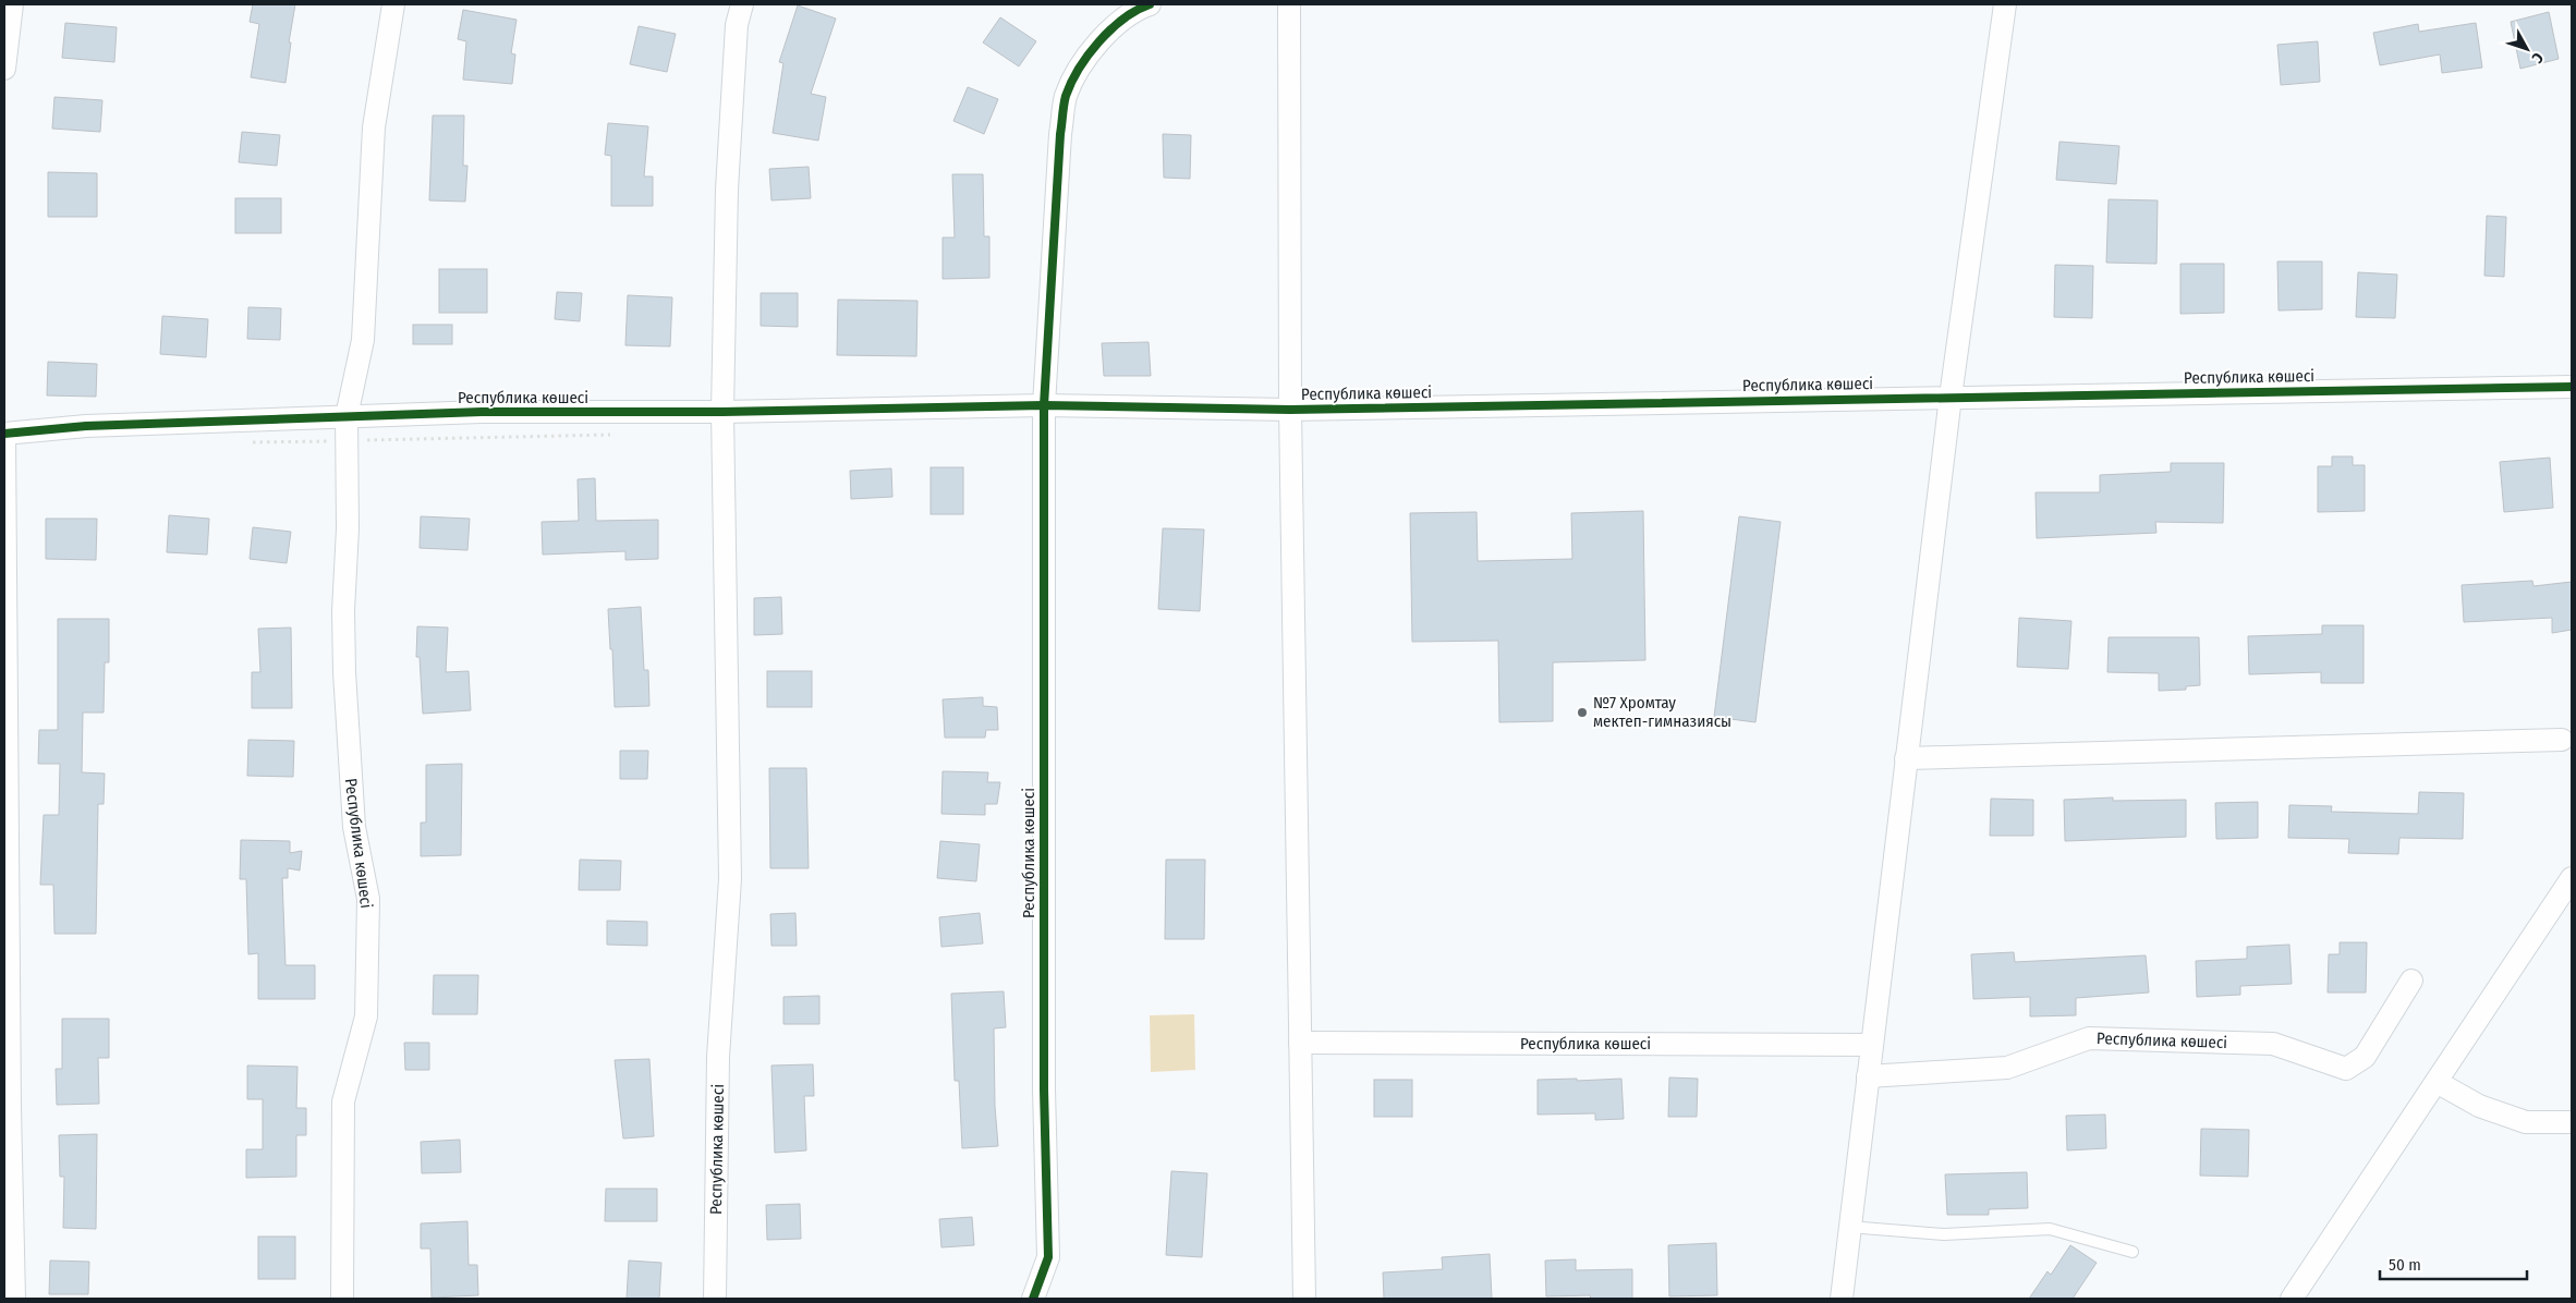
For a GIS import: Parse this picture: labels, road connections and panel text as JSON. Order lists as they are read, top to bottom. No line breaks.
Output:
{"streets":{"street":["Республика көшесі"]},"places":["№7 Хромтау мектеп-гимназиясы"],"scale_bar":"50 m","north":"bottom right"}
